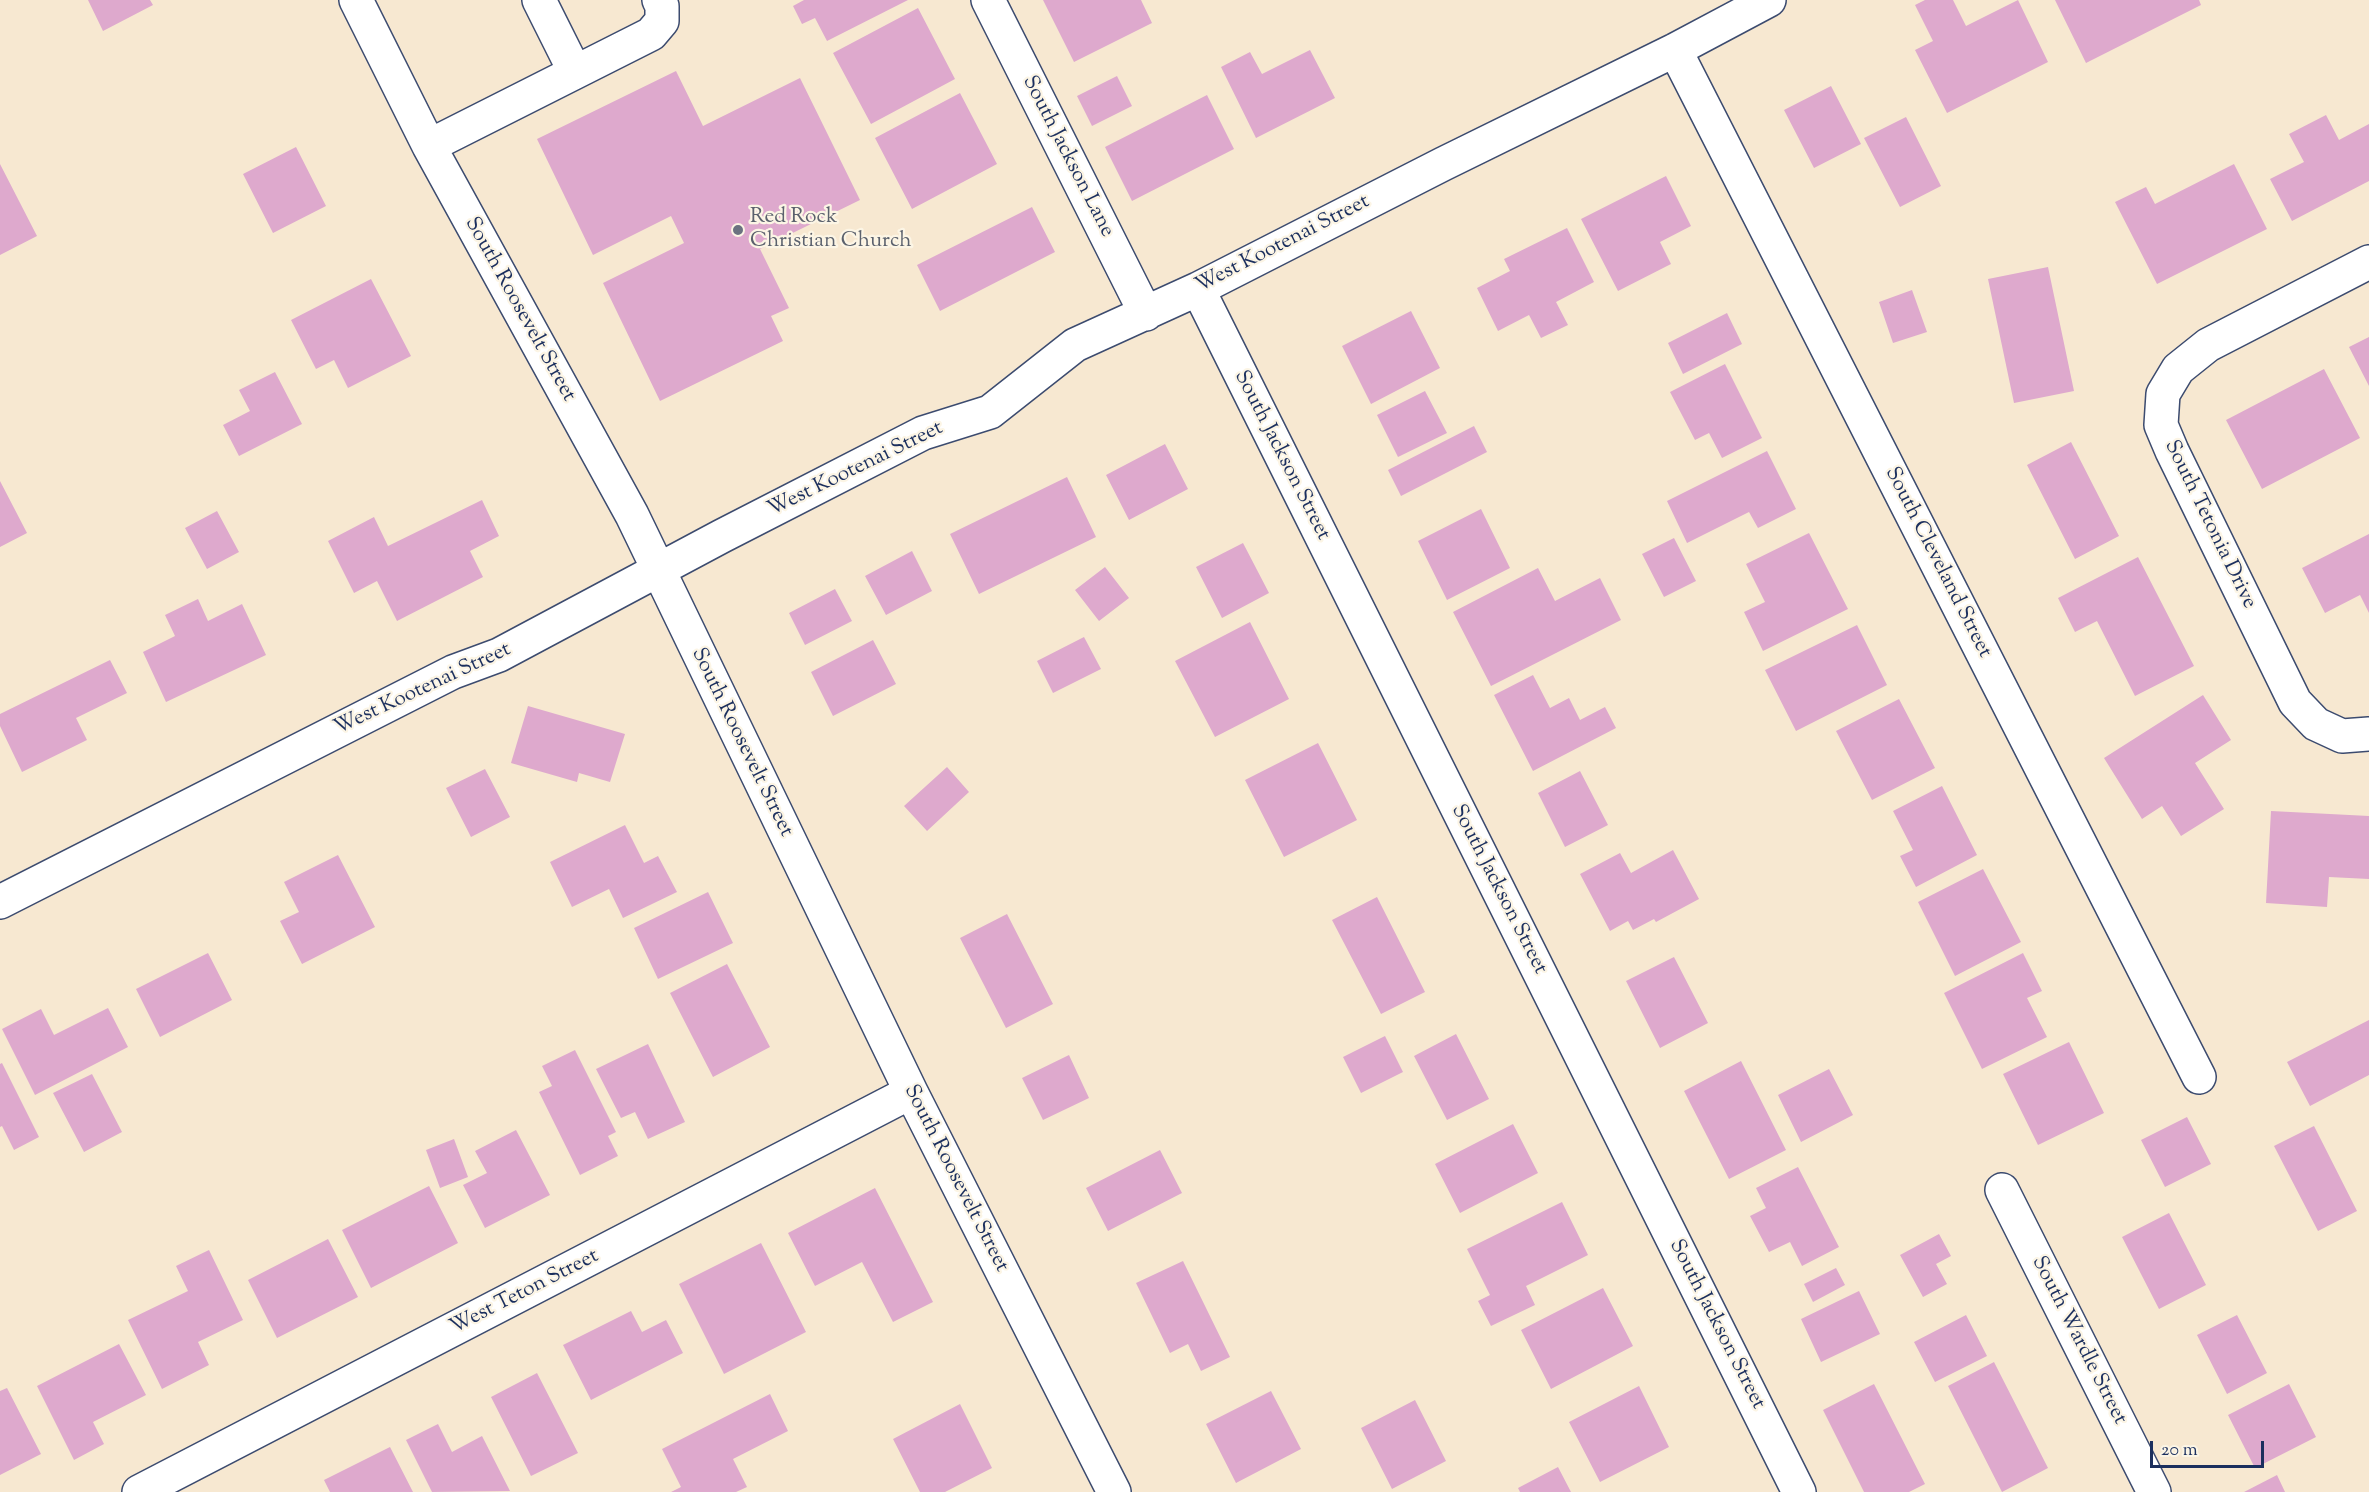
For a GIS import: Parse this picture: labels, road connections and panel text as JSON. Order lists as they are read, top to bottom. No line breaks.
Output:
{"streets":{"street":["South Jackson Lane","West Kootenai Street","South Roosevelt Street","South Jackson Street","South Tetonia Drive","South Cleveland Street","West Teton Street","South Wardle Street"]},"crossings":[["South Jackson Lane","West Kootenai Street"],["West Kootenai Street","South Roosevelt Street"],["West Kootenai Street","South Jackson Street"],["West Kootenai Street","South Cleveland Street"],["South Roosevelt Street","West Teton Street"]],"places":["Red Rock Christian Church"],"scale_bar":"20 m"}
